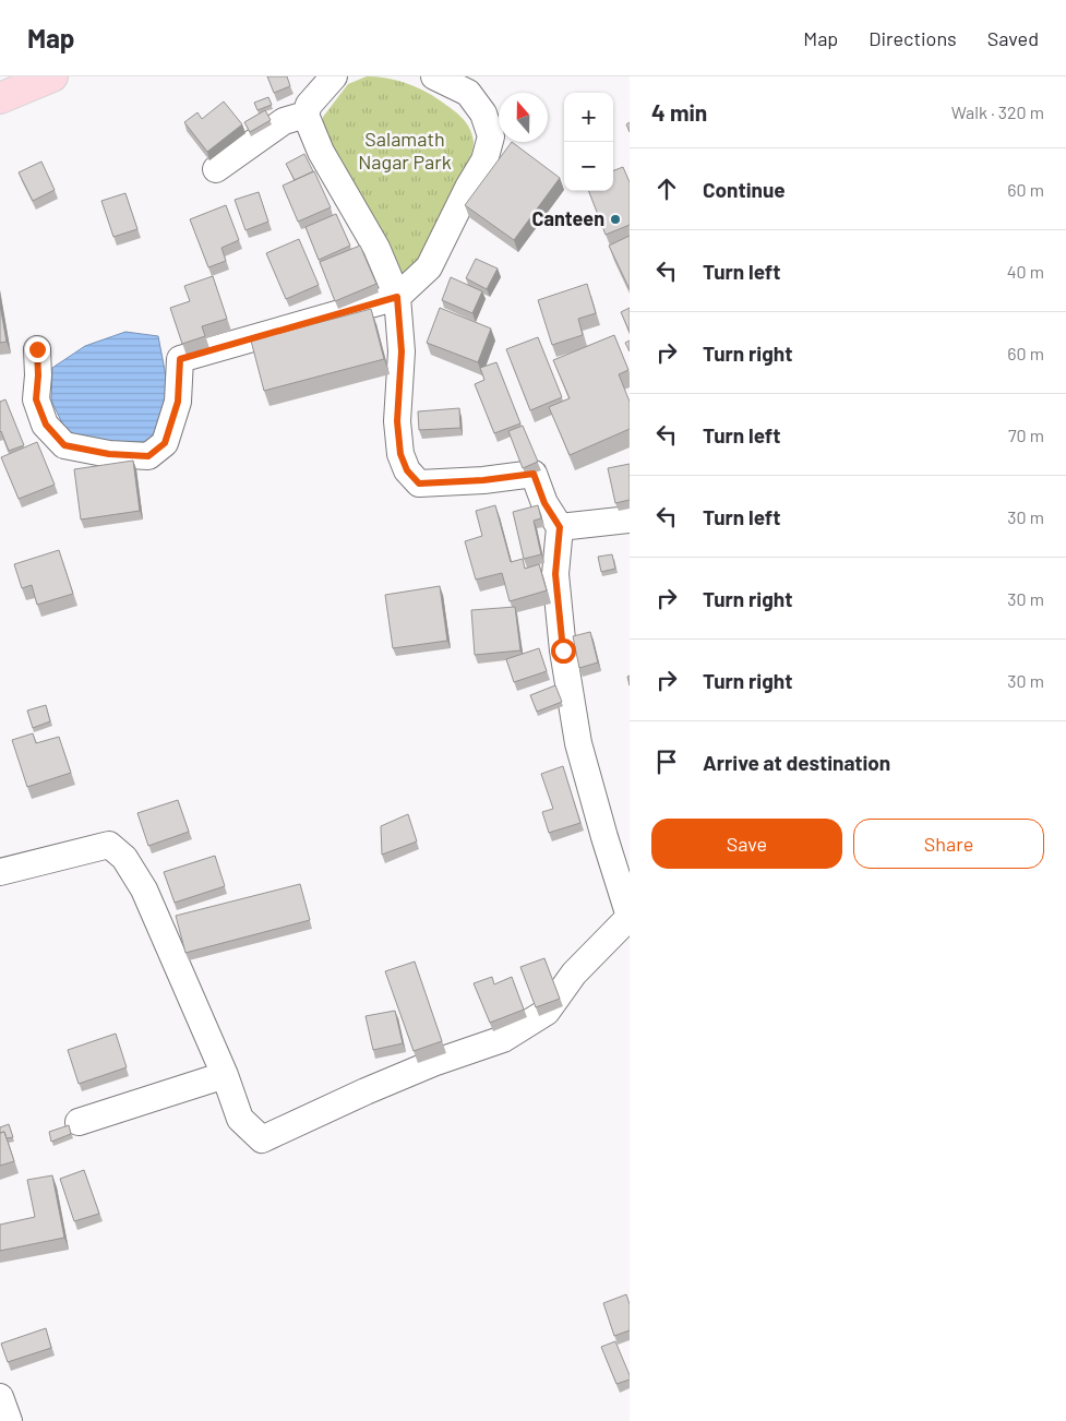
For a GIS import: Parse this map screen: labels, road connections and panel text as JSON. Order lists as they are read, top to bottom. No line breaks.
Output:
{"parks":["Salamath Nagar Park"],"places":["Canteen"],"north":"top","page":{"header":"Map","nav":["Map","Directions","Saved"],"heading":["4 min","Walk · 320 m"],"map_buttons":["+","−"],"list":[["Continue","60 m"],["Turn left","40 m"],["Turn right","60 m"],["Turn left","70 m"],["Turn left","30 m"],["Turn right","30 m"],["Turn right","30 m"],"Arrive at destination"],"buttons":["Save","Share"]}}
